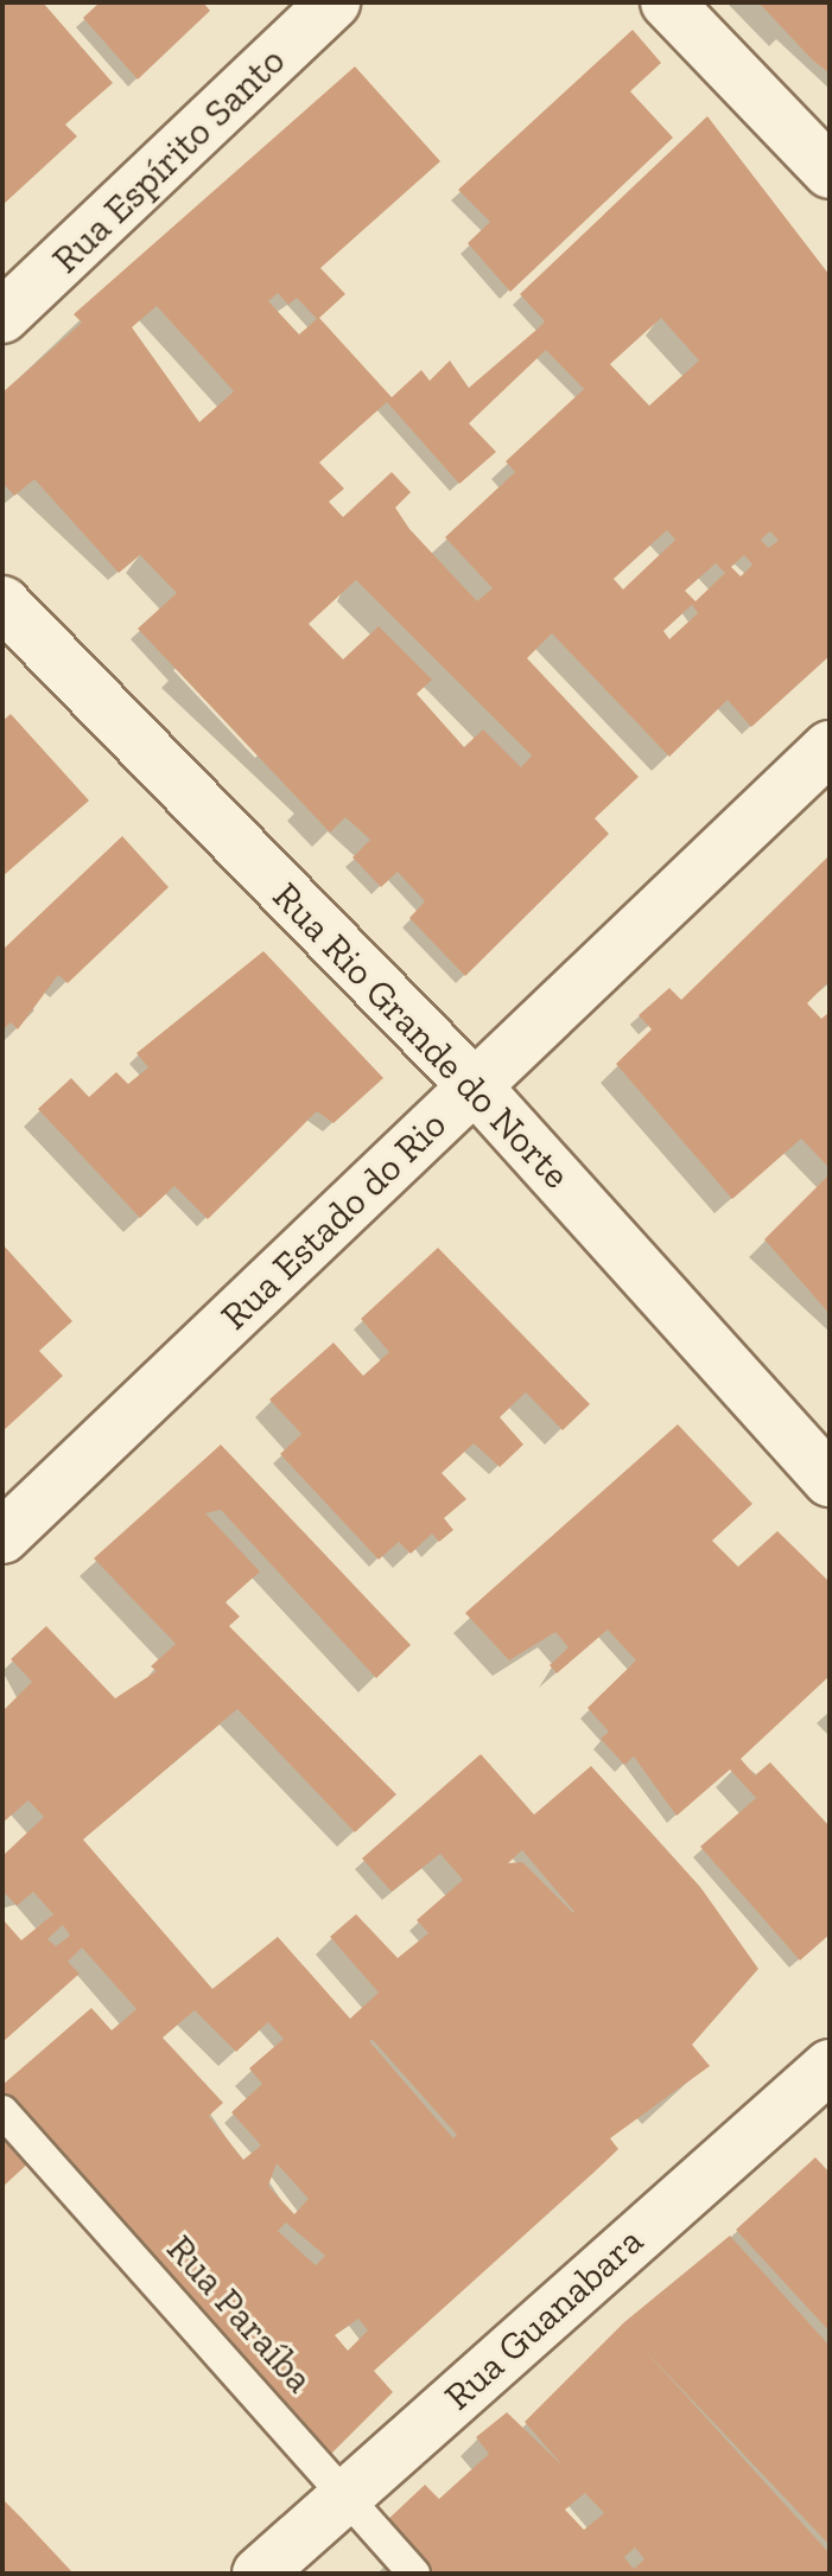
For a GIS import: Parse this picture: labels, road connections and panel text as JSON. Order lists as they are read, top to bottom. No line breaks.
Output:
{"streets":{"street":["Rua Espírito Santo","Rua Rio Grande do Norte","Rua Estado do Rio","Rua Guanabara"],"lane":["Rua Paraíba"]},"crossings":[["Rua Rio Grande do Norte","Rua Estado do Rio"],["Rua Paraíba","Rua Guanabara"]]}
